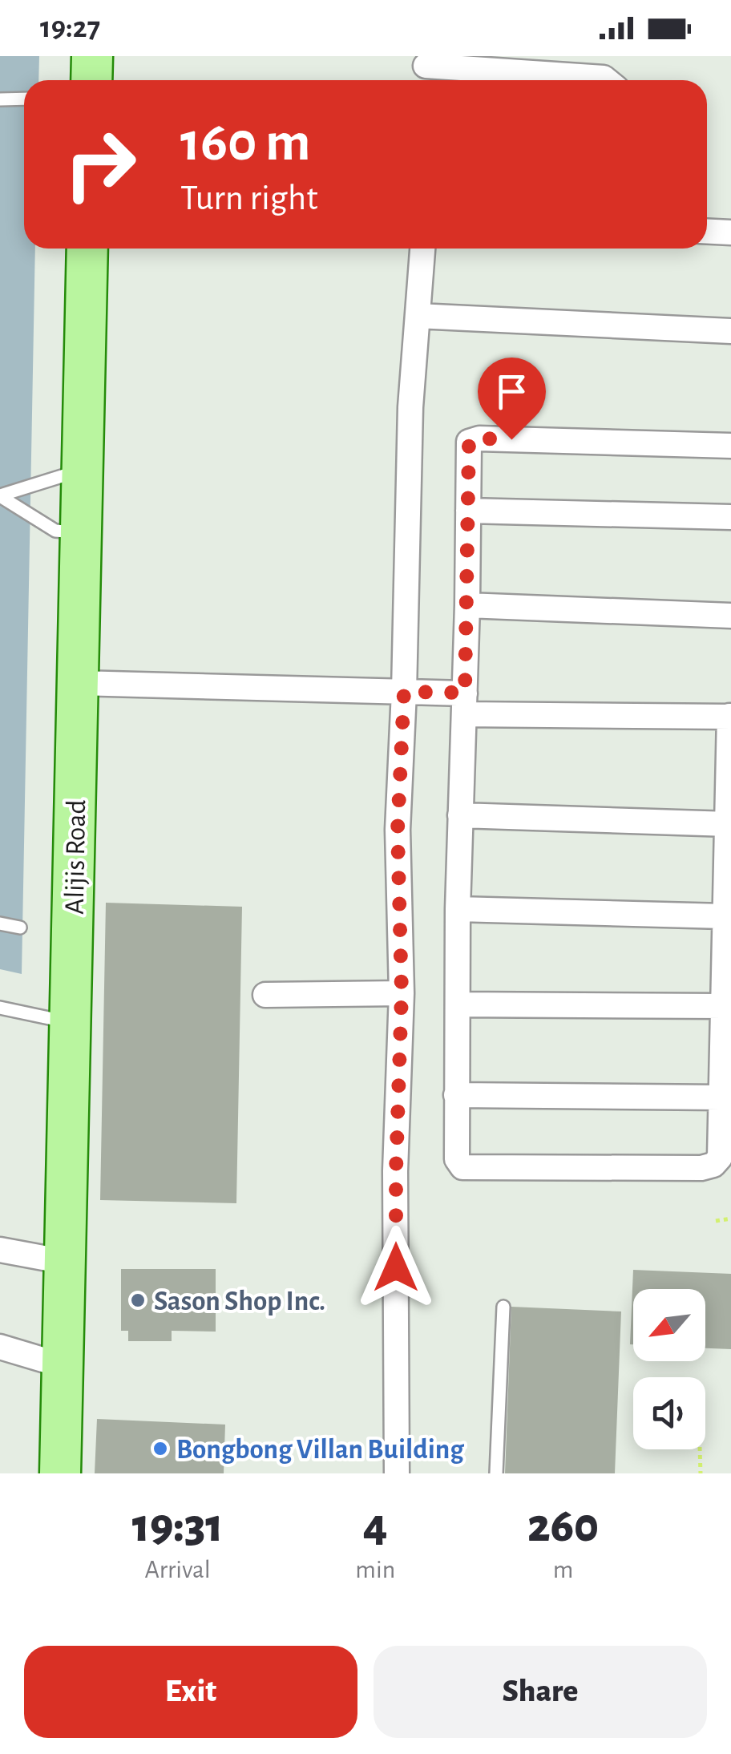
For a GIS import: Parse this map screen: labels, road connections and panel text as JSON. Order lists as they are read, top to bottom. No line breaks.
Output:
{"streets":{"main road":["Alijis Road"]},"places":["Sason Shop Inc.","Bongbong Villan Building"],"north":"bottom left","page":{"status":"19:27","turn":["160 m","Turn right"],"eta":["19:31","Arrival","4","min","260","m"],"buttons":["Exit","Share"]}}
